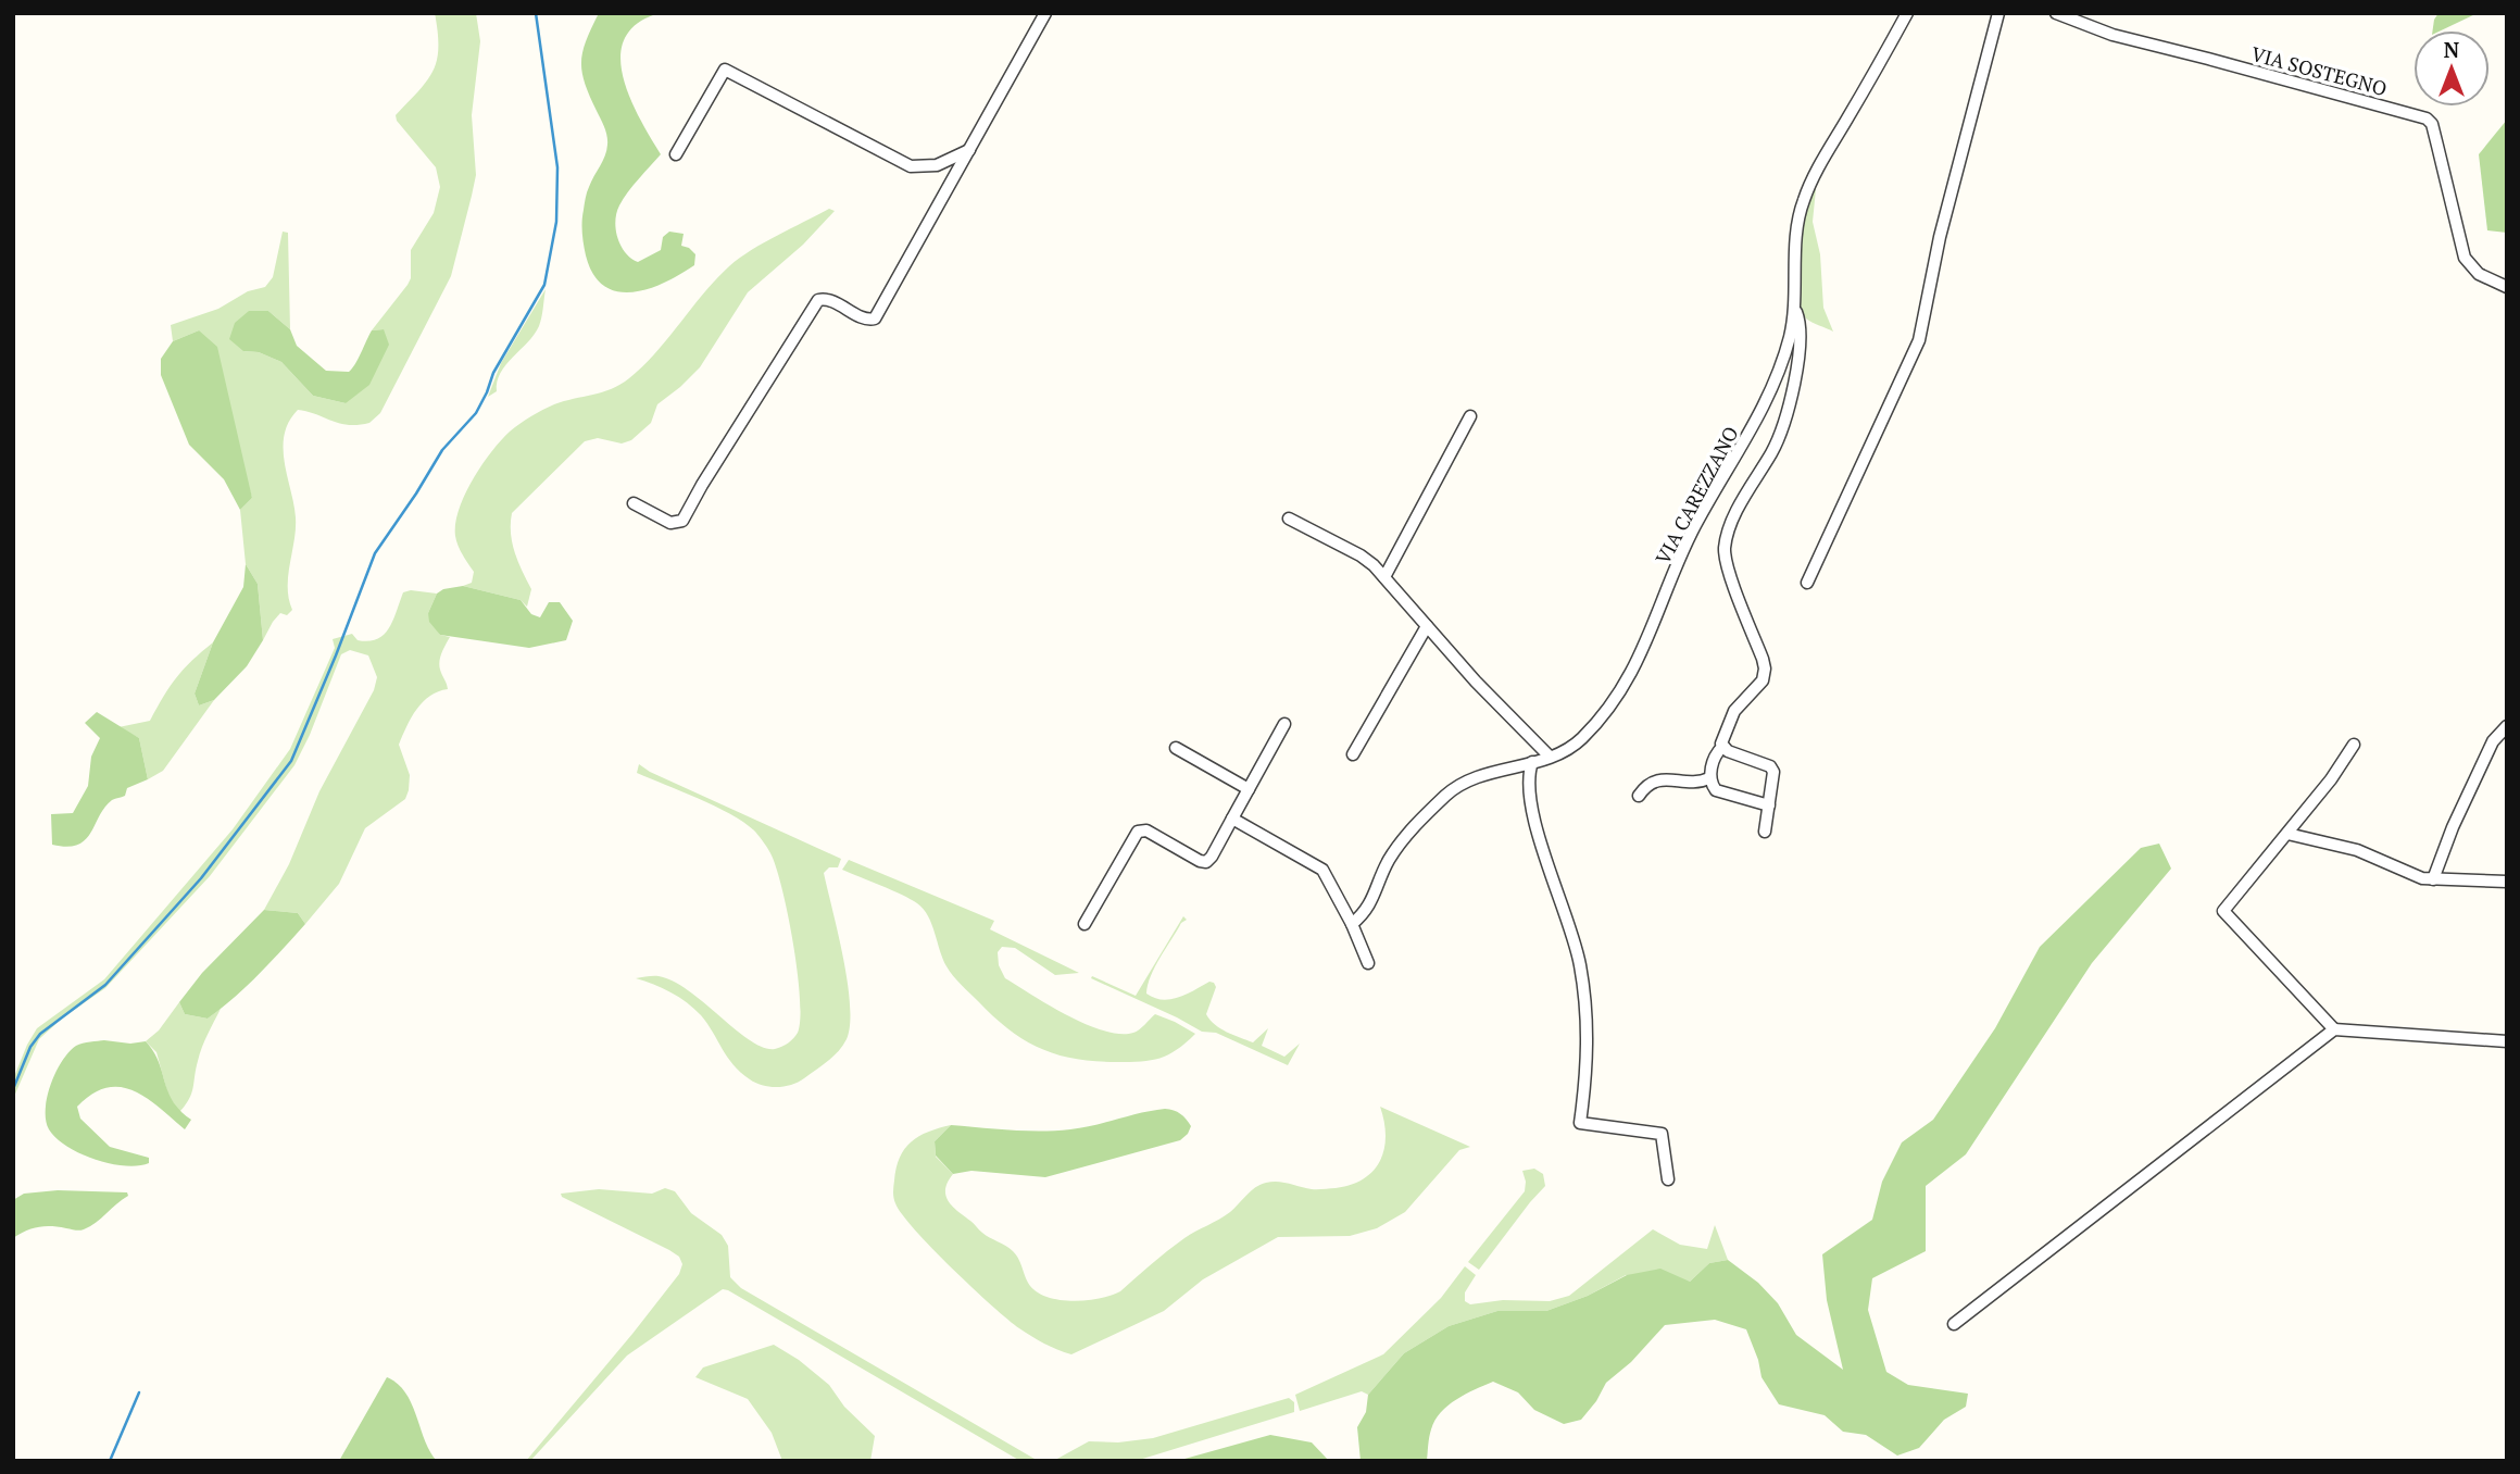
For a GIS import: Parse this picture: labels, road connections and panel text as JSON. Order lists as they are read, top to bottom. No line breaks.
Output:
{"streets":{"street":["VIA SOSTEGNO","VIA CAREZZANO"]},"north":"top"}
